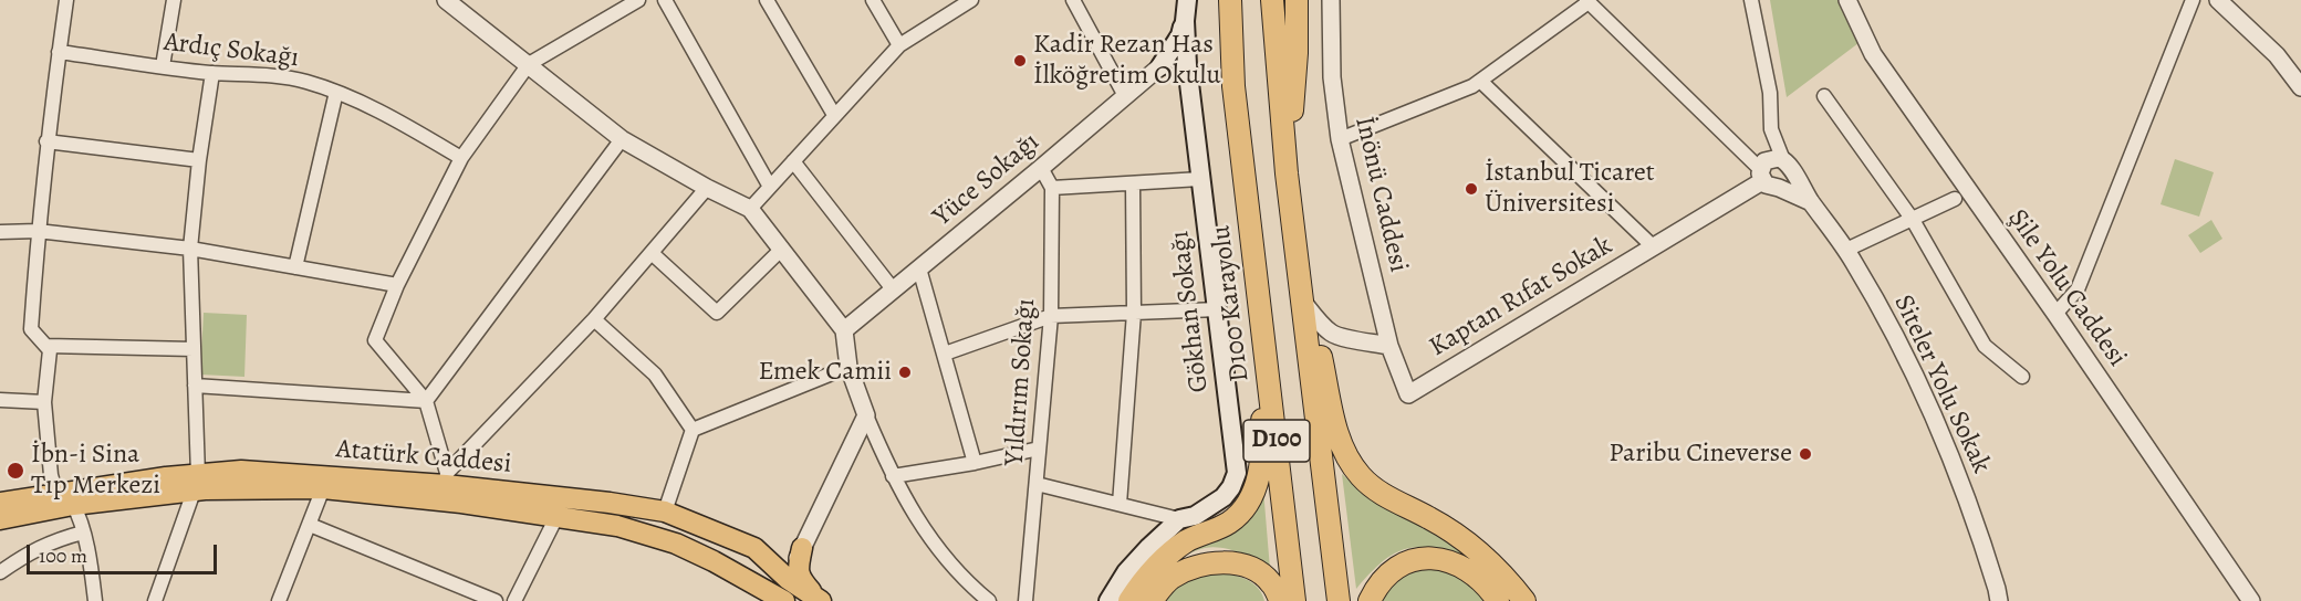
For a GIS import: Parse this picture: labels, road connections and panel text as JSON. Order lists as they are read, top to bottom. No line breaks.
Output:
{"streets":{"highway":["D100 Karayolu","D100"],"main road":["Gökhan Sokağı","Atatürk Caddesi"],"street":["Ardıç Sokağı","Yüce Sokağı","İnönü Caddesi","Şile Yolu Caddesi","Kaptan Rıfat Sokak","Yıldırım Sokağı","Siteler Yolu Sokak"]},"crossings":[["Yüce Sokağı","Yıldırım Sokağı"],["İnönü Caddesi","Kaptan Rıfat Sokak"],["Kaptan Rıfat Sokak","Siteler Yolu Sokak"]],"places":["Kadir Rezan Has İlköğretim Okulu","İstanbul Ticaret Üniversitesi","Emek Camii","Paribu Cineverse","İbn-i Sina Tıp Merkezi"],"scale_bar":"100 m"}
